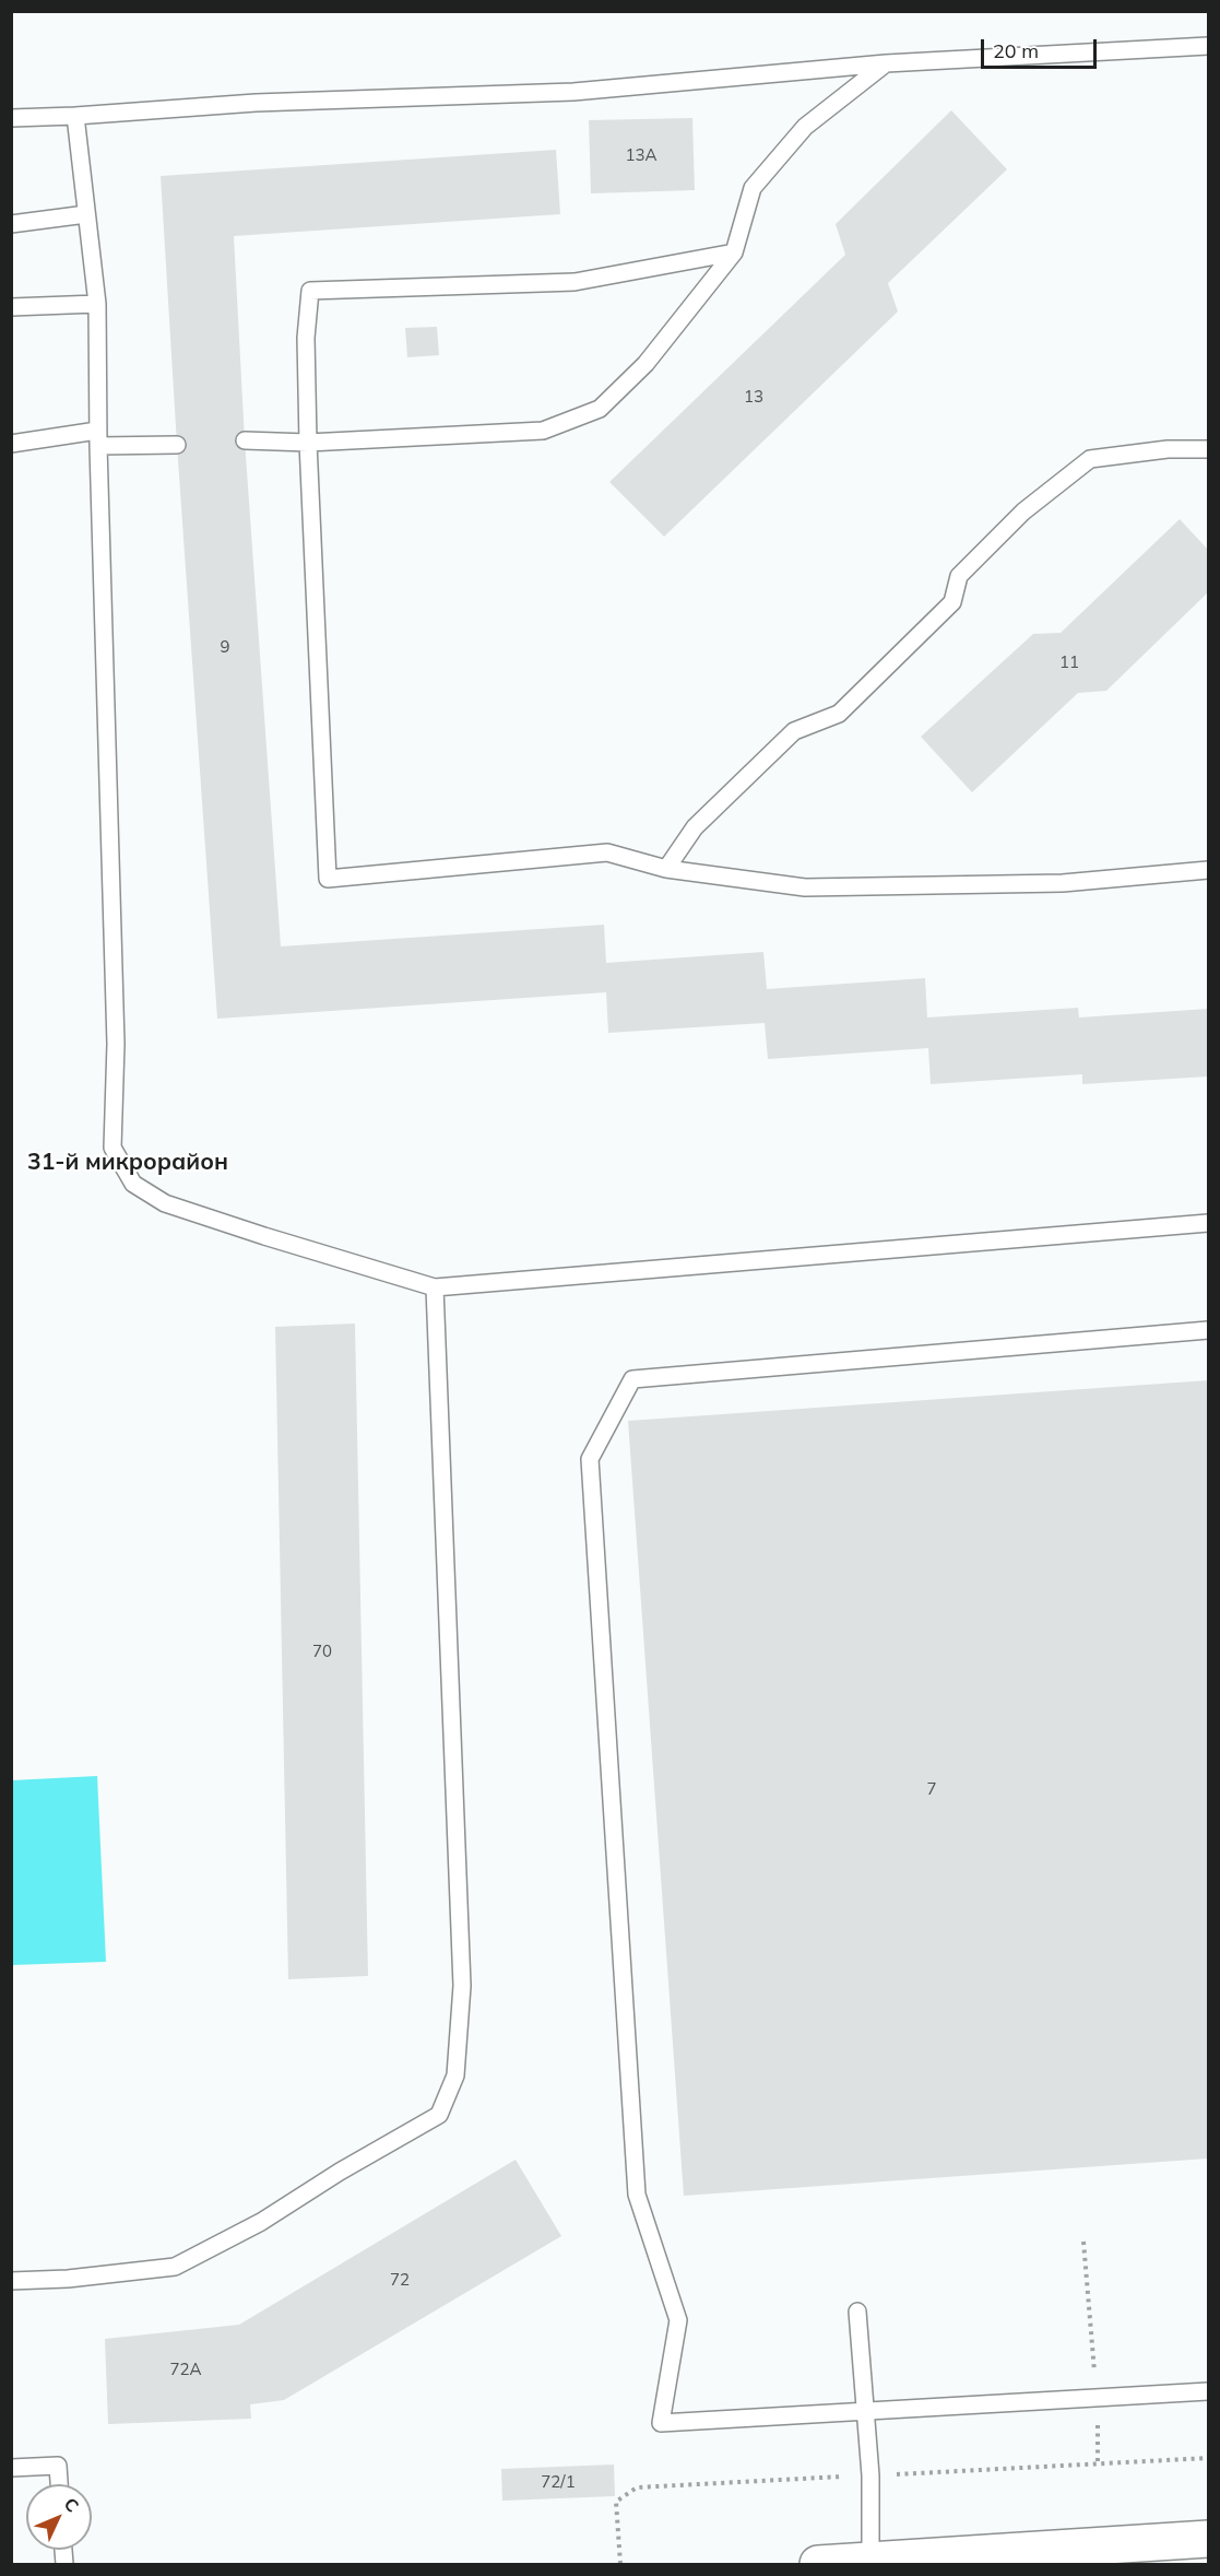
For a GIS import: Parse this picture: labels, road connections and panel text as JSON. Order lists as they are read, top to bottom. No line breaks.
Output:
{"districts":["31-й микрорайон"],"house_numbers":["13А","13","9","11","70","7","72","72А","72/1"],"scale_bar":"20 m","north":"top right"}
